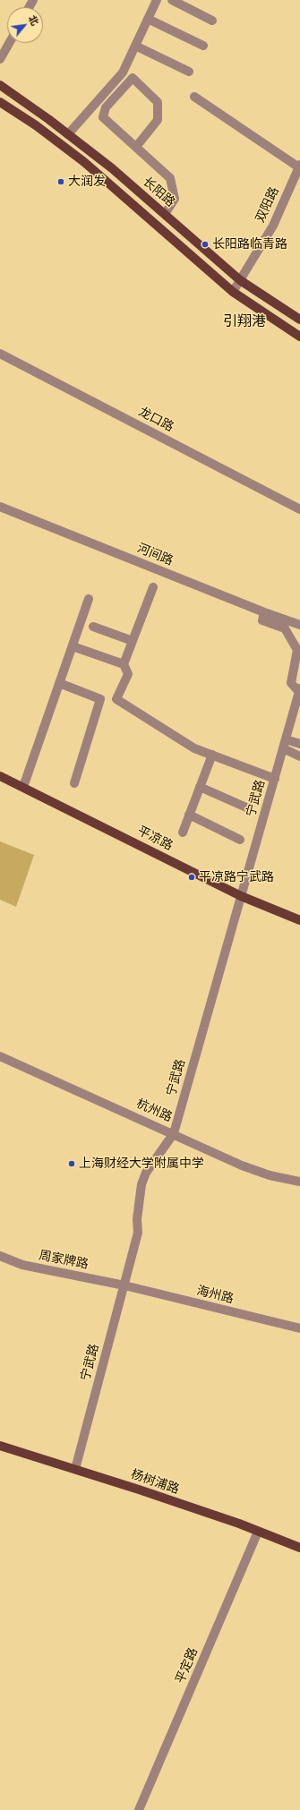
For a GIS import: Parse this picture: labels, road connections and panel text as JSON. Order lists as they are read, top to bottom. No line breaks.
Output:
{"streets":{"main road":["长阳路","平凉路","杨树浦路"],"street":["双阳路","龙口路","河间路","宁武路","杭州路","周家牌路","海州路","平定路"]},"crossings":[["长阳路","双阳路"],["宁武路","平凉路"],["宁武路","杭州路"],["宁武路","周家牌路"],["宁武路","海州路"],["宁武路","杨树浦路"],["周家牌路","海州路"],["杨树浦路","平定路"]],"districts":["引翔港"],"places":["大润发","长阳路临青路","平凉路宁武路","上海财经大学附属中学"],"north":"top right"}
